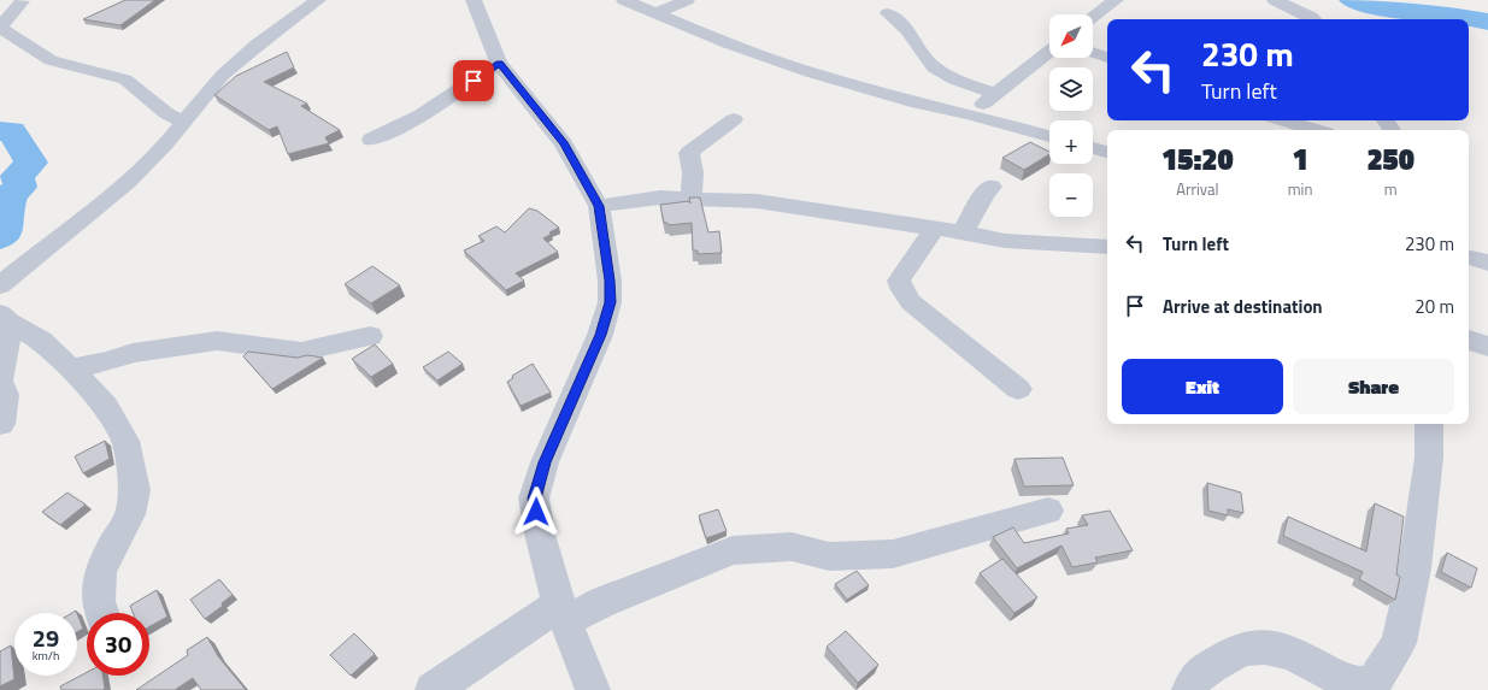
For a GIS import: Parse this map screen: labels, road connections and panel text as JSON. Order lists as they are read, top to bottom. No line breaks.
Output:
{"north":"bottom left","page":{"map_buttons":["+","−"],"turn":["230 m","Turn left"],"eta":["15:20","Arrival","1","min","250","m"],"list":[{"name":"Turn left","value":"230 m"},{"name":"Arrive at destination","value":"20 m"}],"buttons":["Exit","Share"],"speed":"29 km/h","limit":"30"}}
